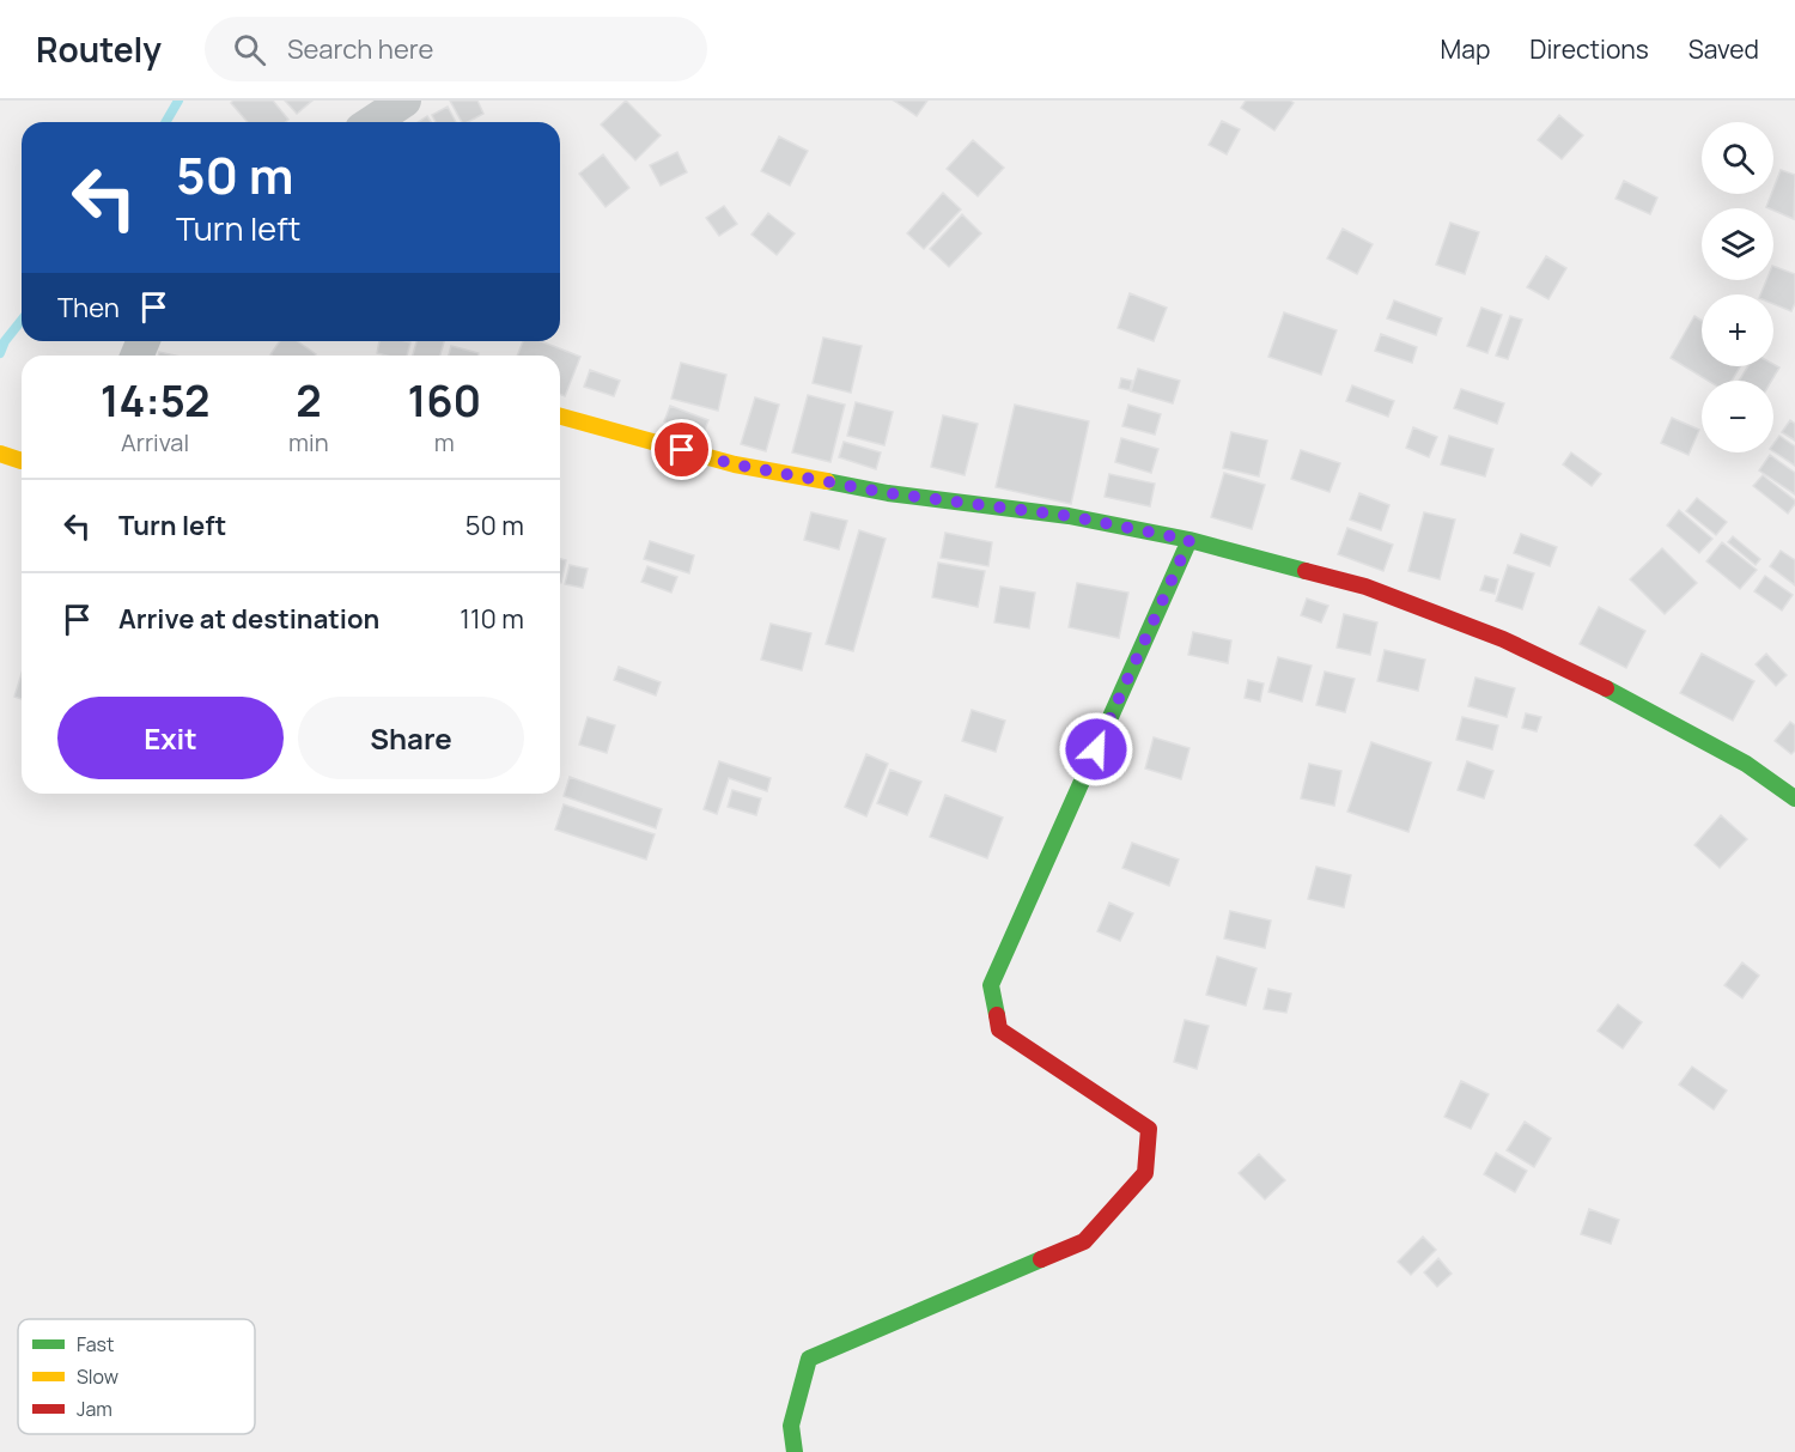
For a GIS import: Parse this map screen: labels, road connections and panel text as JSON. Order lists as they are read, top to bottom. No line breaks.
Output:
{"legend":["Fast","Slow","Jam"],"page":{"header":"Routely","search":"Search here","nav":["Map","Directions","Saved"],"map_buttons":["+","−"],"turn":["50 m","Turn left"],"then":"Then","eta":["14:52","Arrival","2","min","160","m"],"list":[{"name":"Turn left","value":"50 m"},{"name":"Arrive at destination","value":"110 m"}],"buttons":["Exit","Share"]}}
